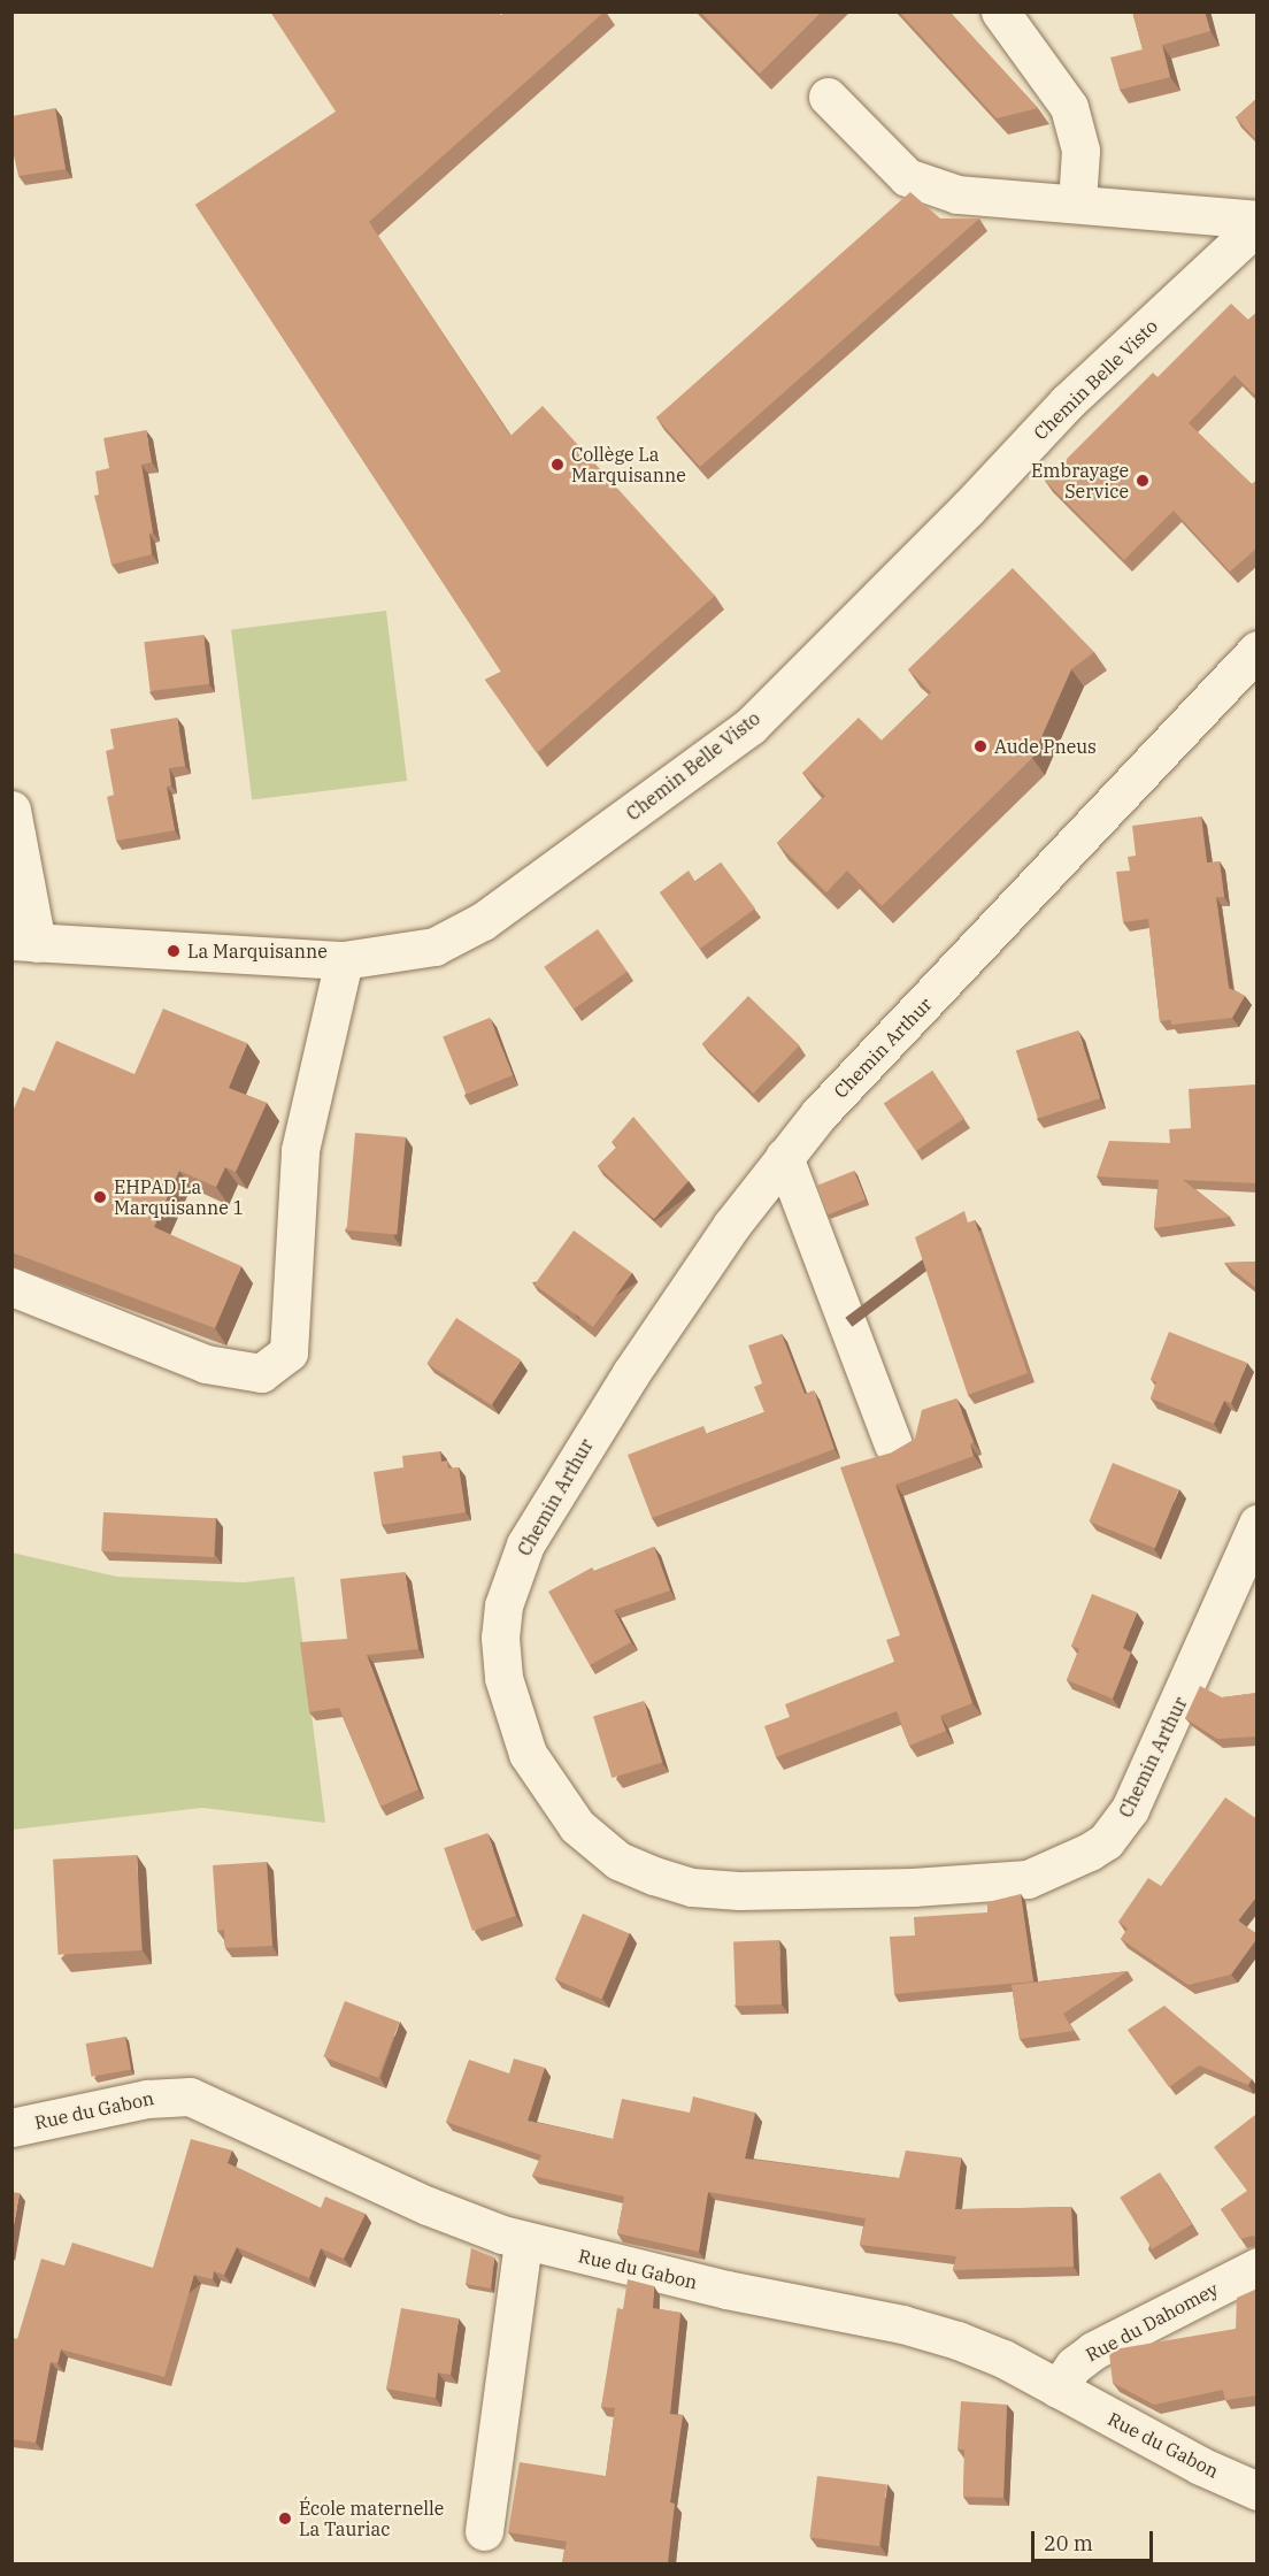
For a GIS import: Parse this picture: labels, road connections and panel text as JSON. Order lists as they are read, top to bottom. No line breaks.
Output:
{"streets":{"street":["Chemin Belle Visto","Chemin Arthur","Rue du Gabon","Rue du Dahomey"]},"crossings":[["Rue du Gabon","Rue du Dahomey"]],"places":["Collège La Marquisanne","Embrayage Service","Aude Pneus","La Marquisanne","EHPAD La Marquisanne 1","École maternelle La Tauriac"],"scale_bar":"20 m"}
